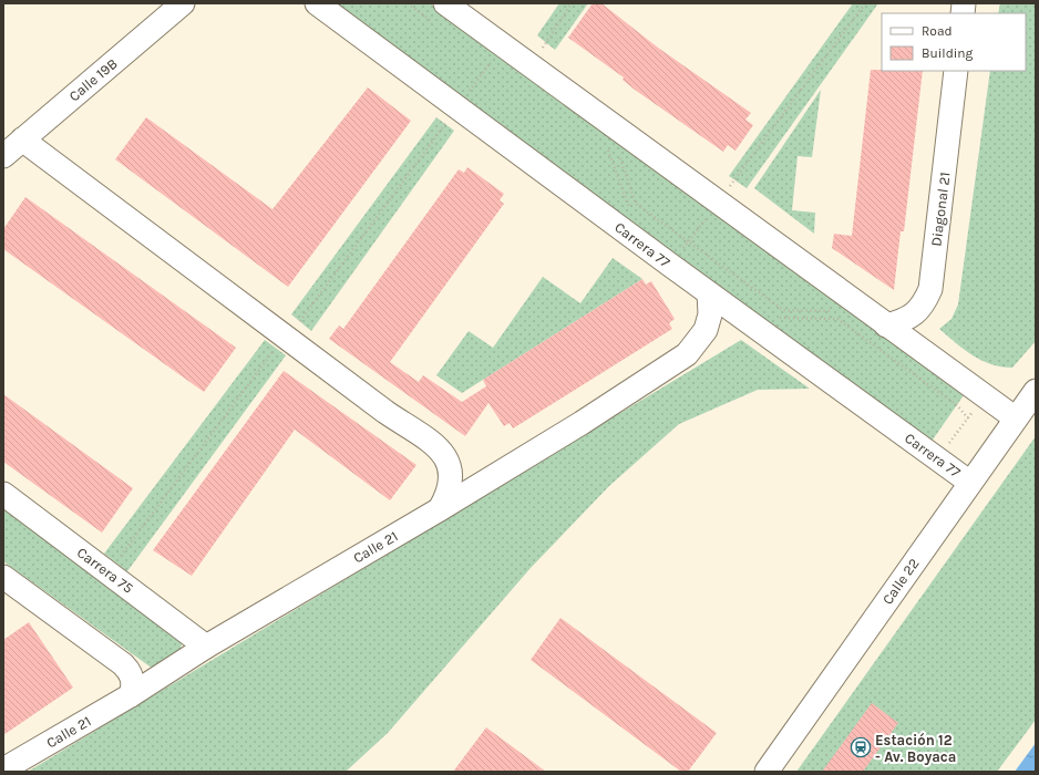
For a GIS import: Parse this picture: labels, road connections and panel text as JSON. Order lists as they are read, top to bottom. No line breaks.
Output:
{"streets":{"street":["Calle 19B","Diagonal 21","Carrera 77","Calle 21","Carrera 75","Calle 22"]},"crossings":[["Carrera 77","Calle 21"],["Carrera 77","Calle 22"],["Calle 21","Carrera 75"]],"places":{"station":["Estación 12 - Av. Boyaca"]},"legend":["Road","Building"]}
